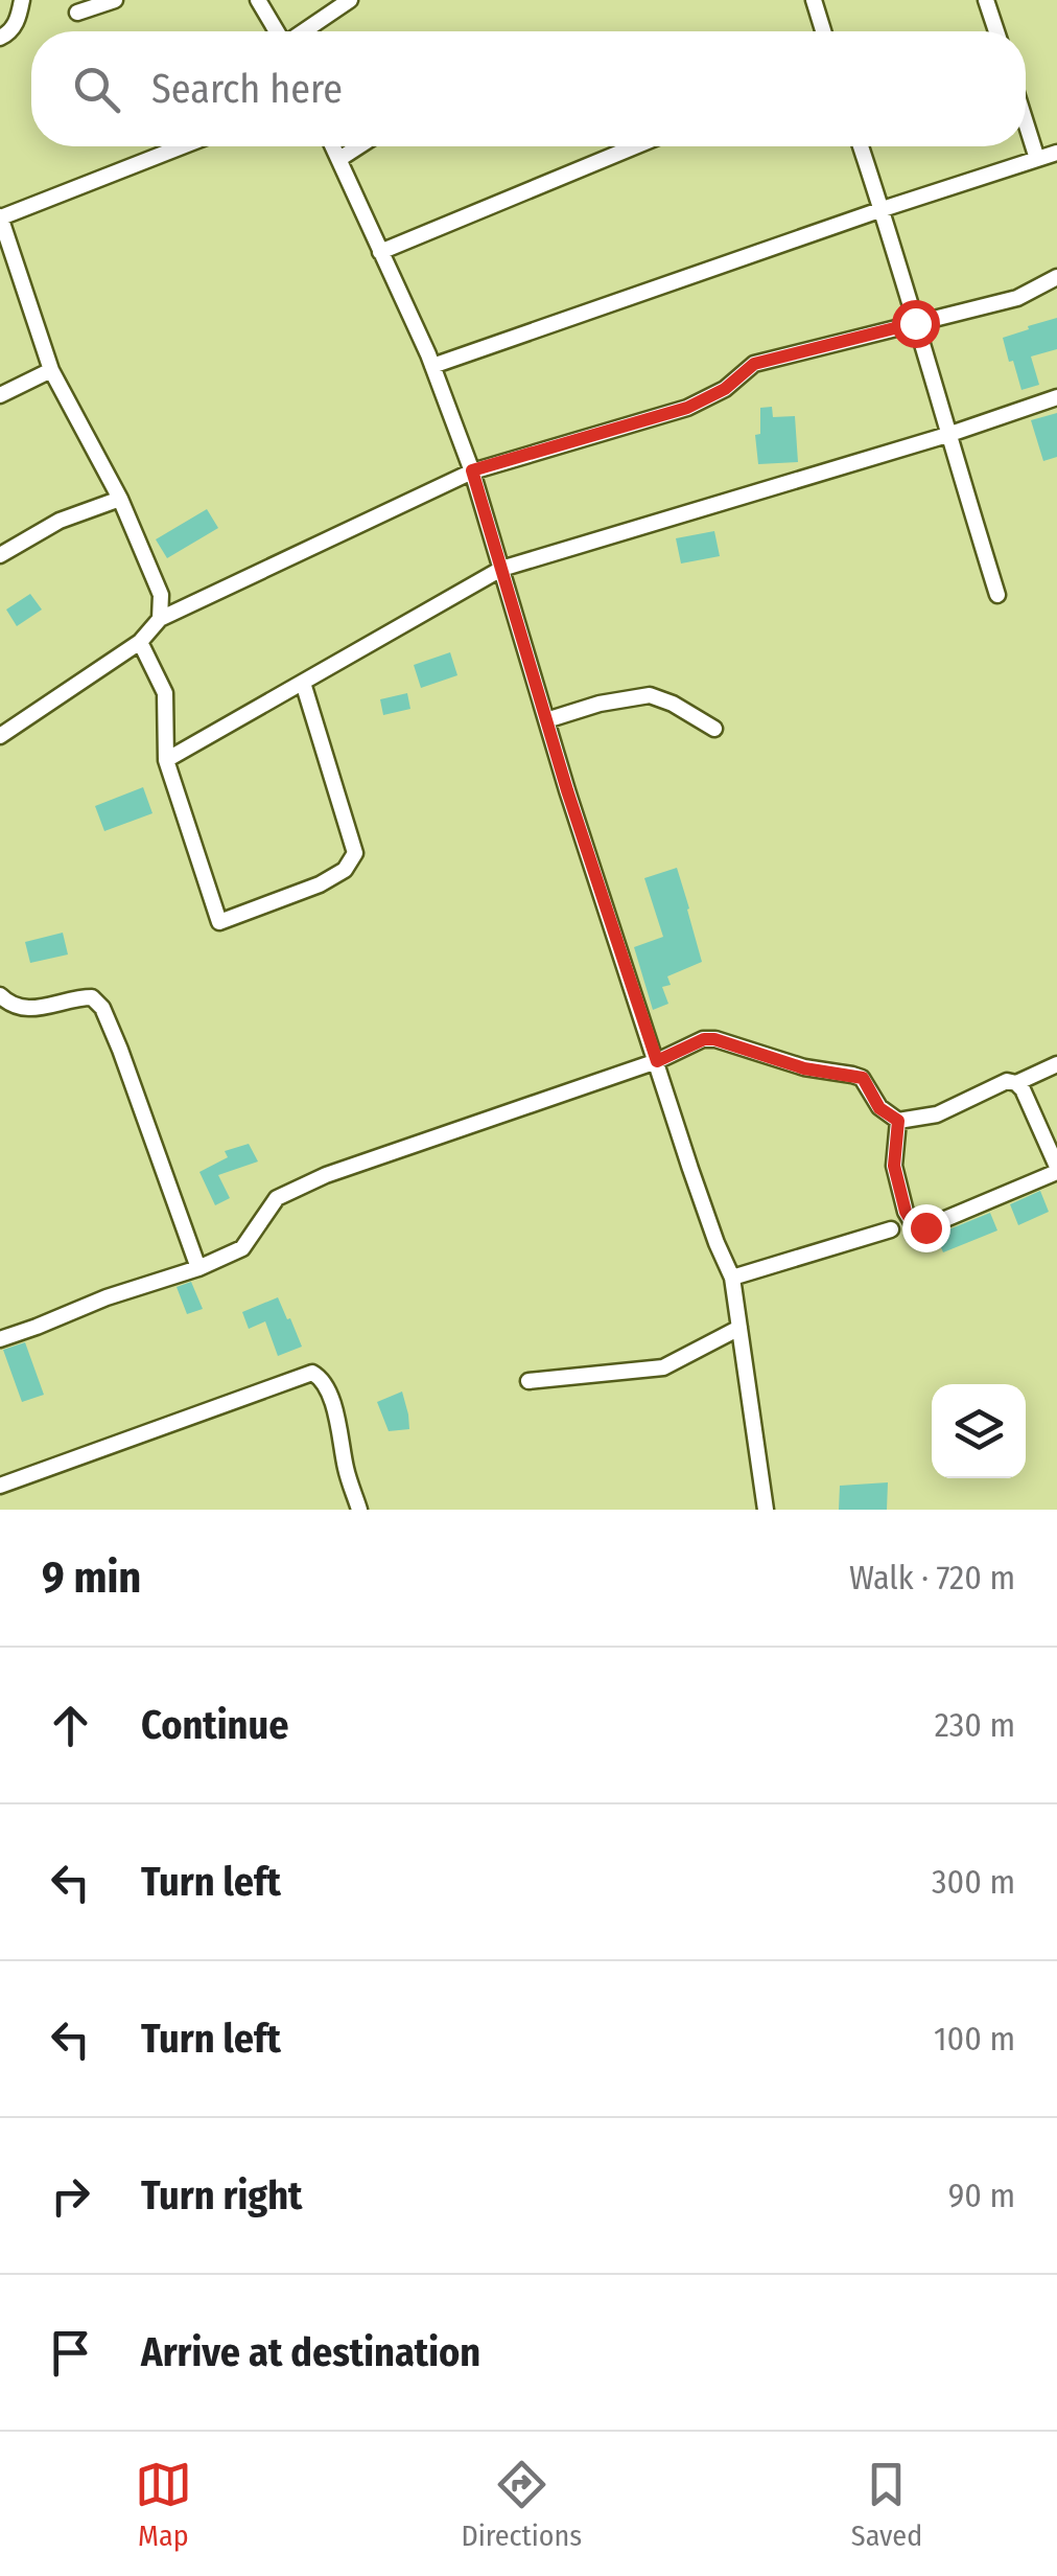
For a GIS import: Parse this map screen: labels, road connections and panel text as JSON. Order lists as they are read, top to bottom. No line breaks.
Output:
{"page":{"search":"Search here","heading":["9 min","Walk · 720 m"],"list":[["Continue","230 m"],["Turn left","300 m"],["Turn left","100 m"],["Turn right","90 m"],"Arrive at destination"],"nav":["Map","Directions","Saved"]}}
